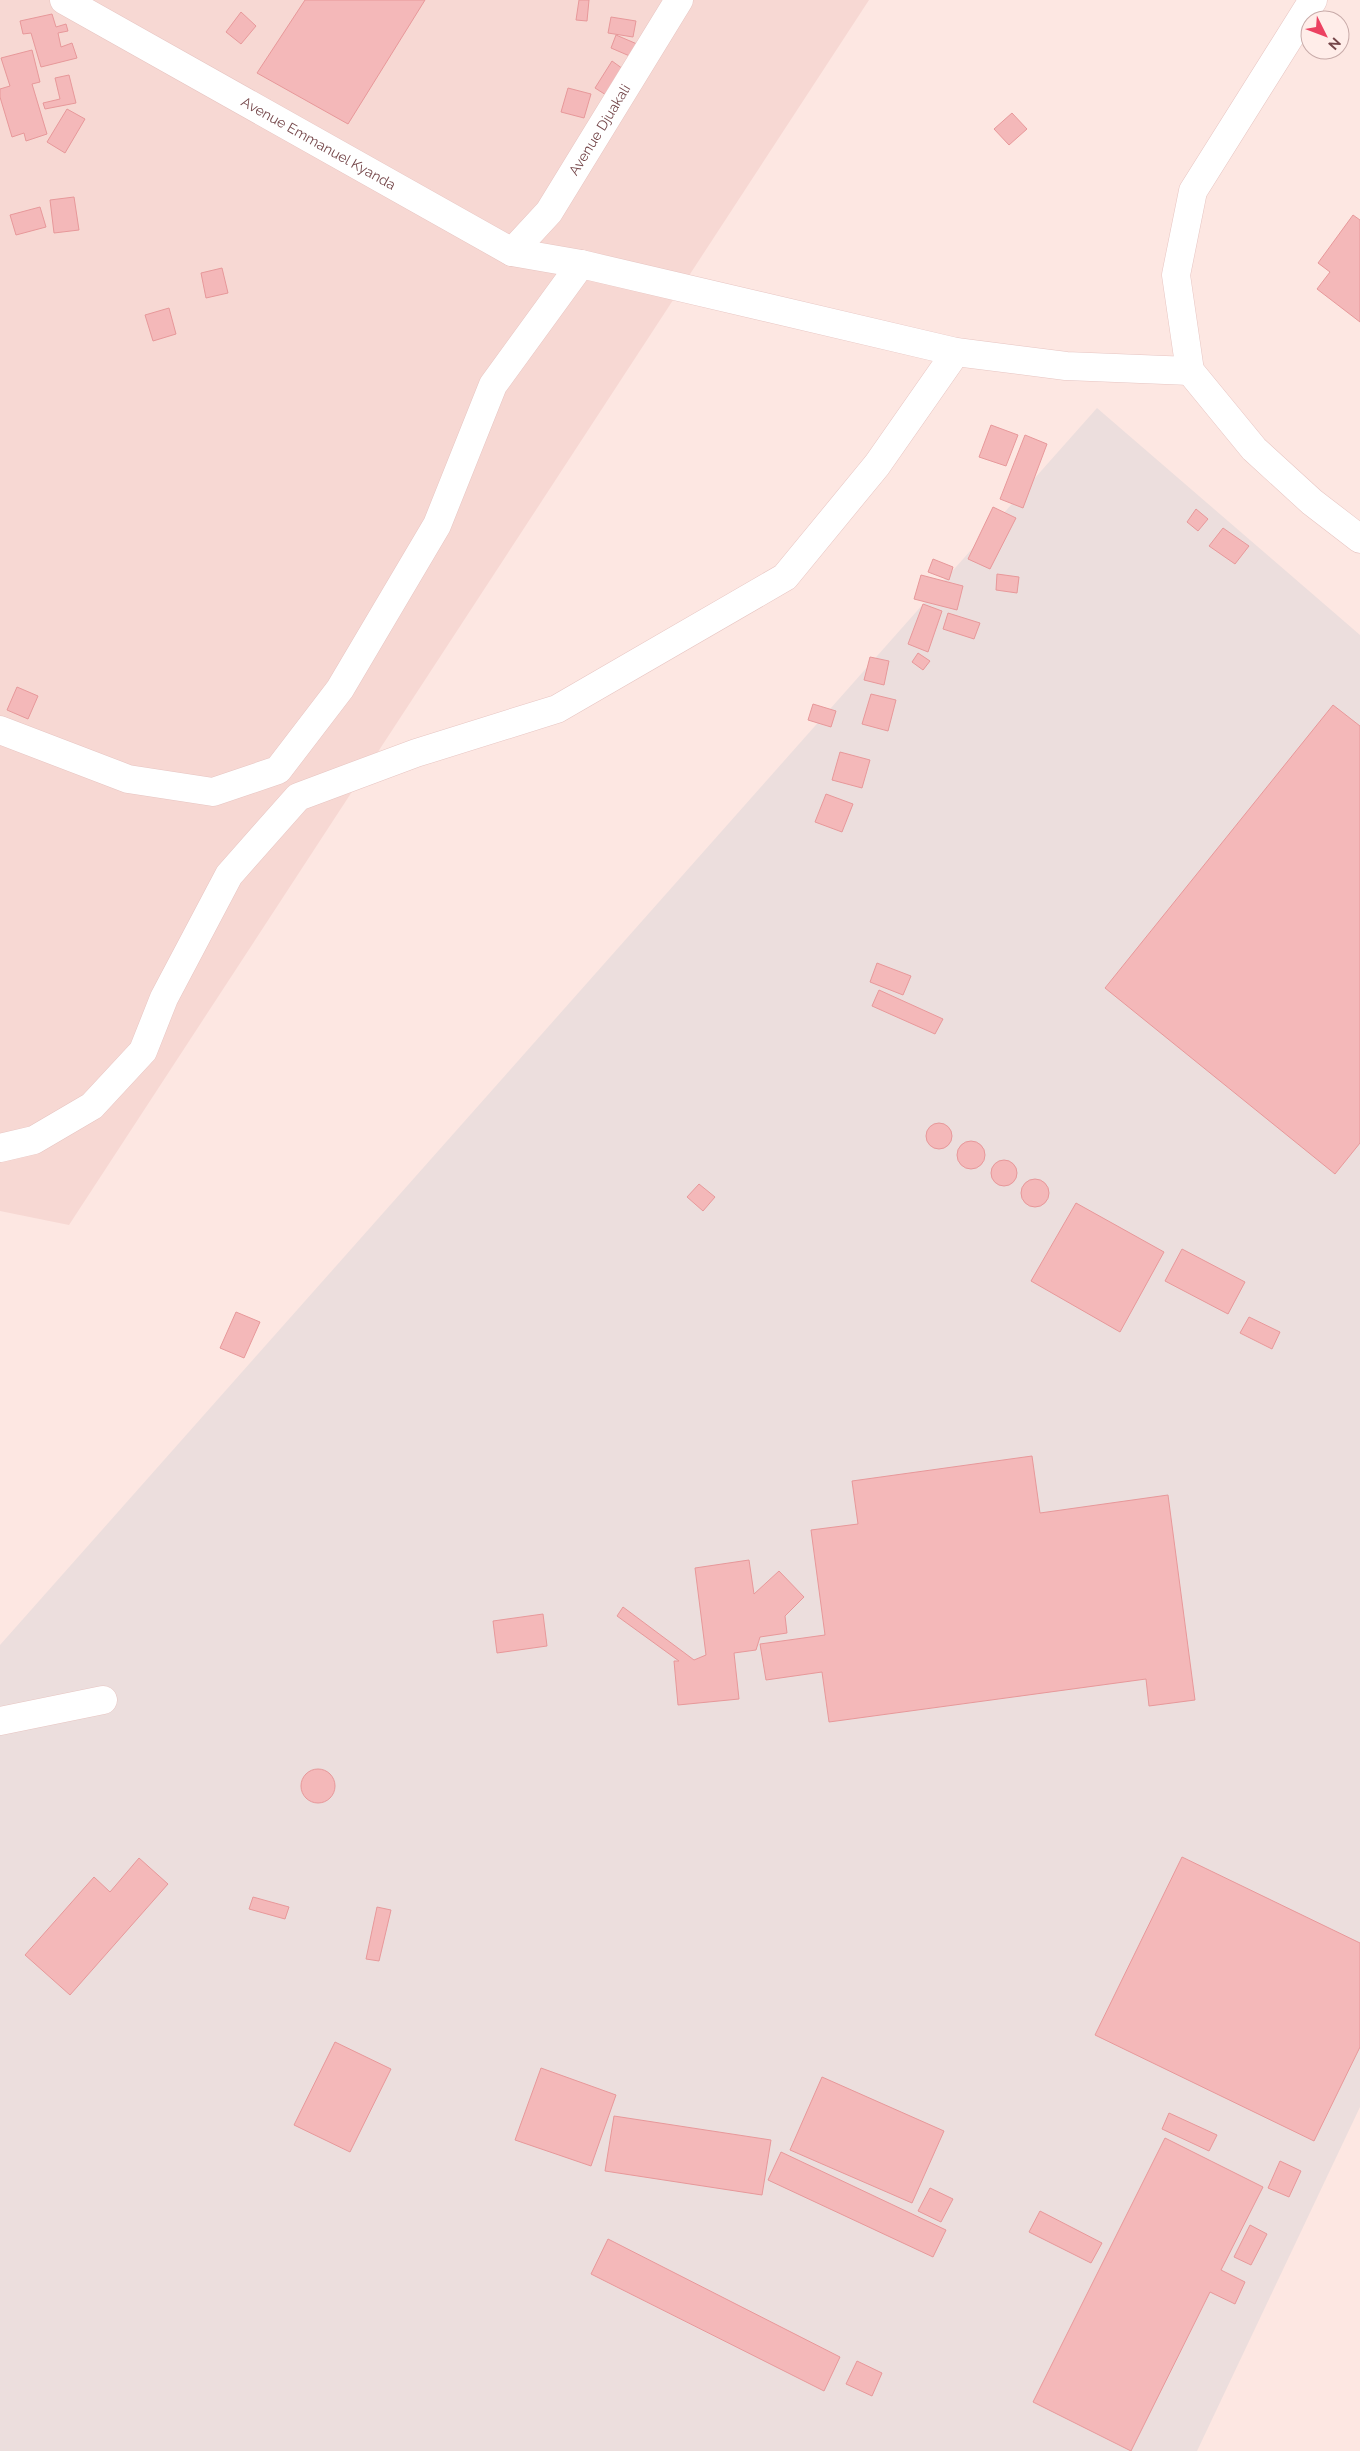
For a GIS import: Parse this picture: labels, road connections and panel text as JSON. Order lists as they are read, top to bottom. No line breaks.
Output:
{"streets":{"street":["Avenue Djuakali","Avenue Emmanuel Kyanda"]},"crossings":[["Avenue Djuakali","Avenue Emmanuel Kyanda"]],"north":"bottom right"}
